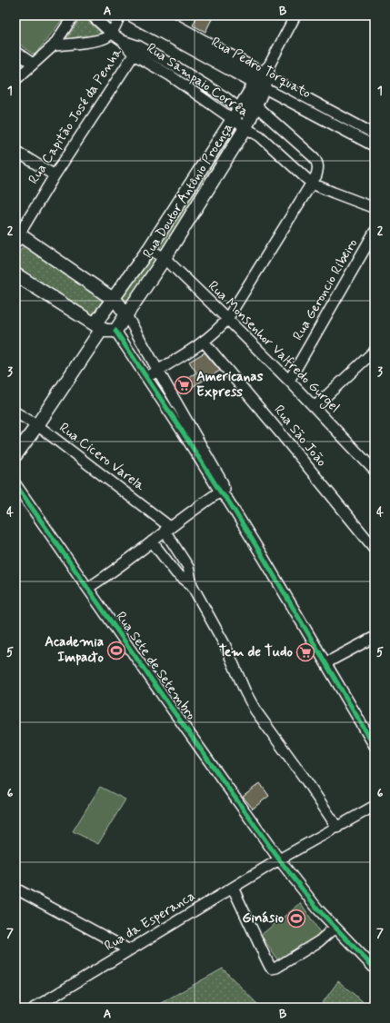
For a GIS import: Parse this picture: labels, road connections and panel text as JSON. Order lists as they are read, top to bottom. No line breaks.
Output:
{"streets":{"main road":["Rua Pedro Torquato","Rua Doutor Antônio Proença"],"street":["Rua Sampaio Corrêa","Rua Capitão José da Penha","Rua Geroncio Ribeiro","Rua Monsenhor Valfredo Gurgel","Rua São João","Rua Cicero Varela","Rua Sete de Setembro","Rua da Esperanca"]},"crossings":[["Rua Pedro Torquato","Rua Doutor Antônio Proença"],["Rua Sampaio Corrêa","Rua Capitão José da Penha"],["Rua Sampaio Corrêa","Rua Doutor Antônio Proença"],["Rua Doutor Antônio Proença","Rua Monsenhor Valfredo Gurgel"],["Rua Geroncio Ribeiro","Rua Monsenhor Valfredo Gurgel"],["Rua Sete de Setembro","Rua da Esperanca"]],"places":{"supermarket":["Americanas Express","Tem de Tudo"],"sports":["Academia Impacto","Ginásio"]},"grid":{"columns":["A","B"],"rows":["1","2","3","4","5","6","7"]}}
